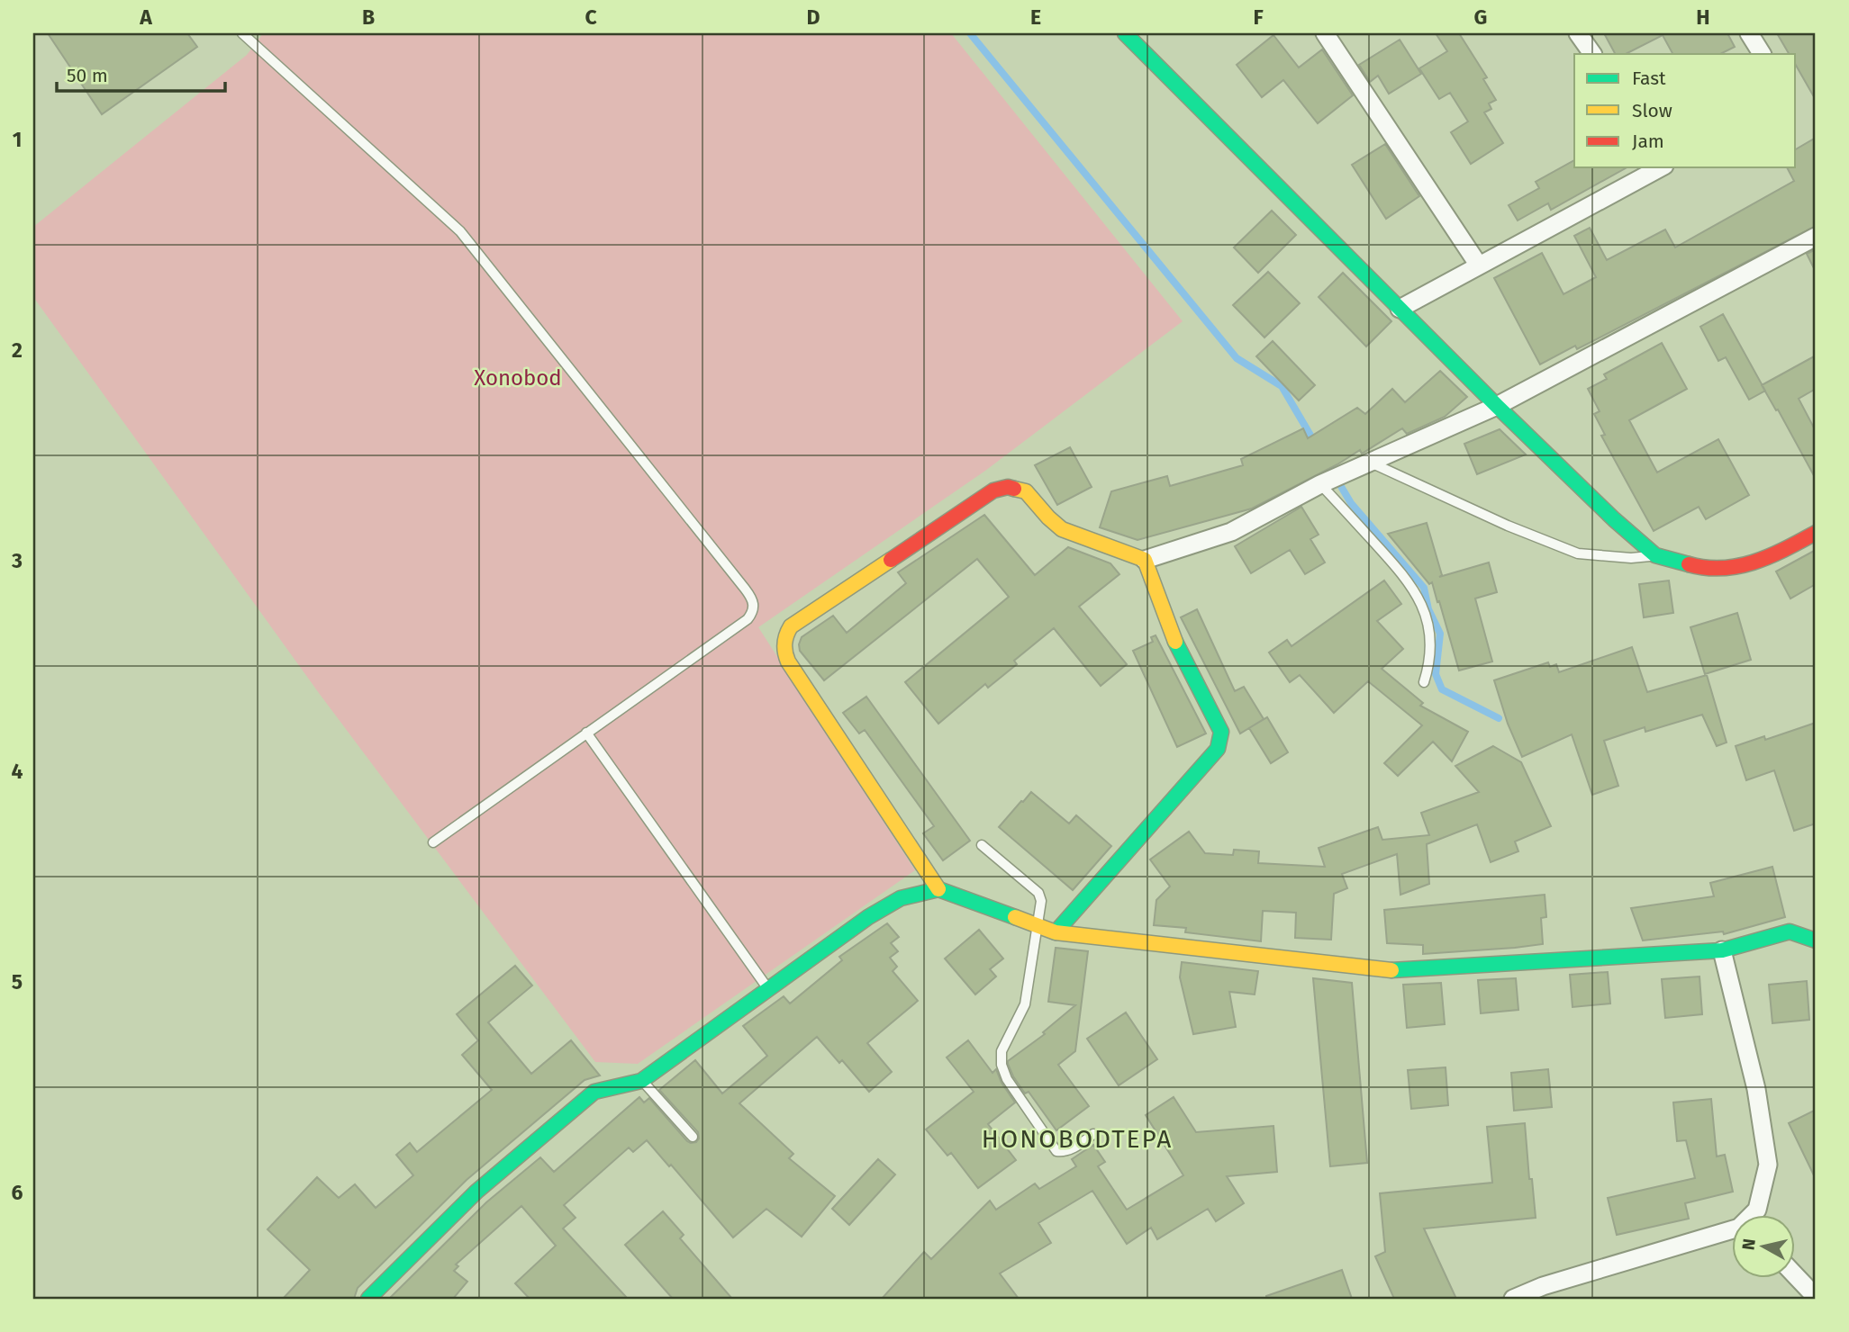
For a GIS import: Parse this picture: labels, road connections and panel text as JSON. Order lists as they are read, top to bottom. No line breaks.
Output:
{"districts":["HONOBODTEPA"],"parks":["Xonobod"],"legend":["Fast","Slow","Jam"],"scale_bar":"50 m","north":"left","grid":{"columns":["A","B","C","D","E","F","G","H"],"rows":["1","2","3","4","5","6"]}}
